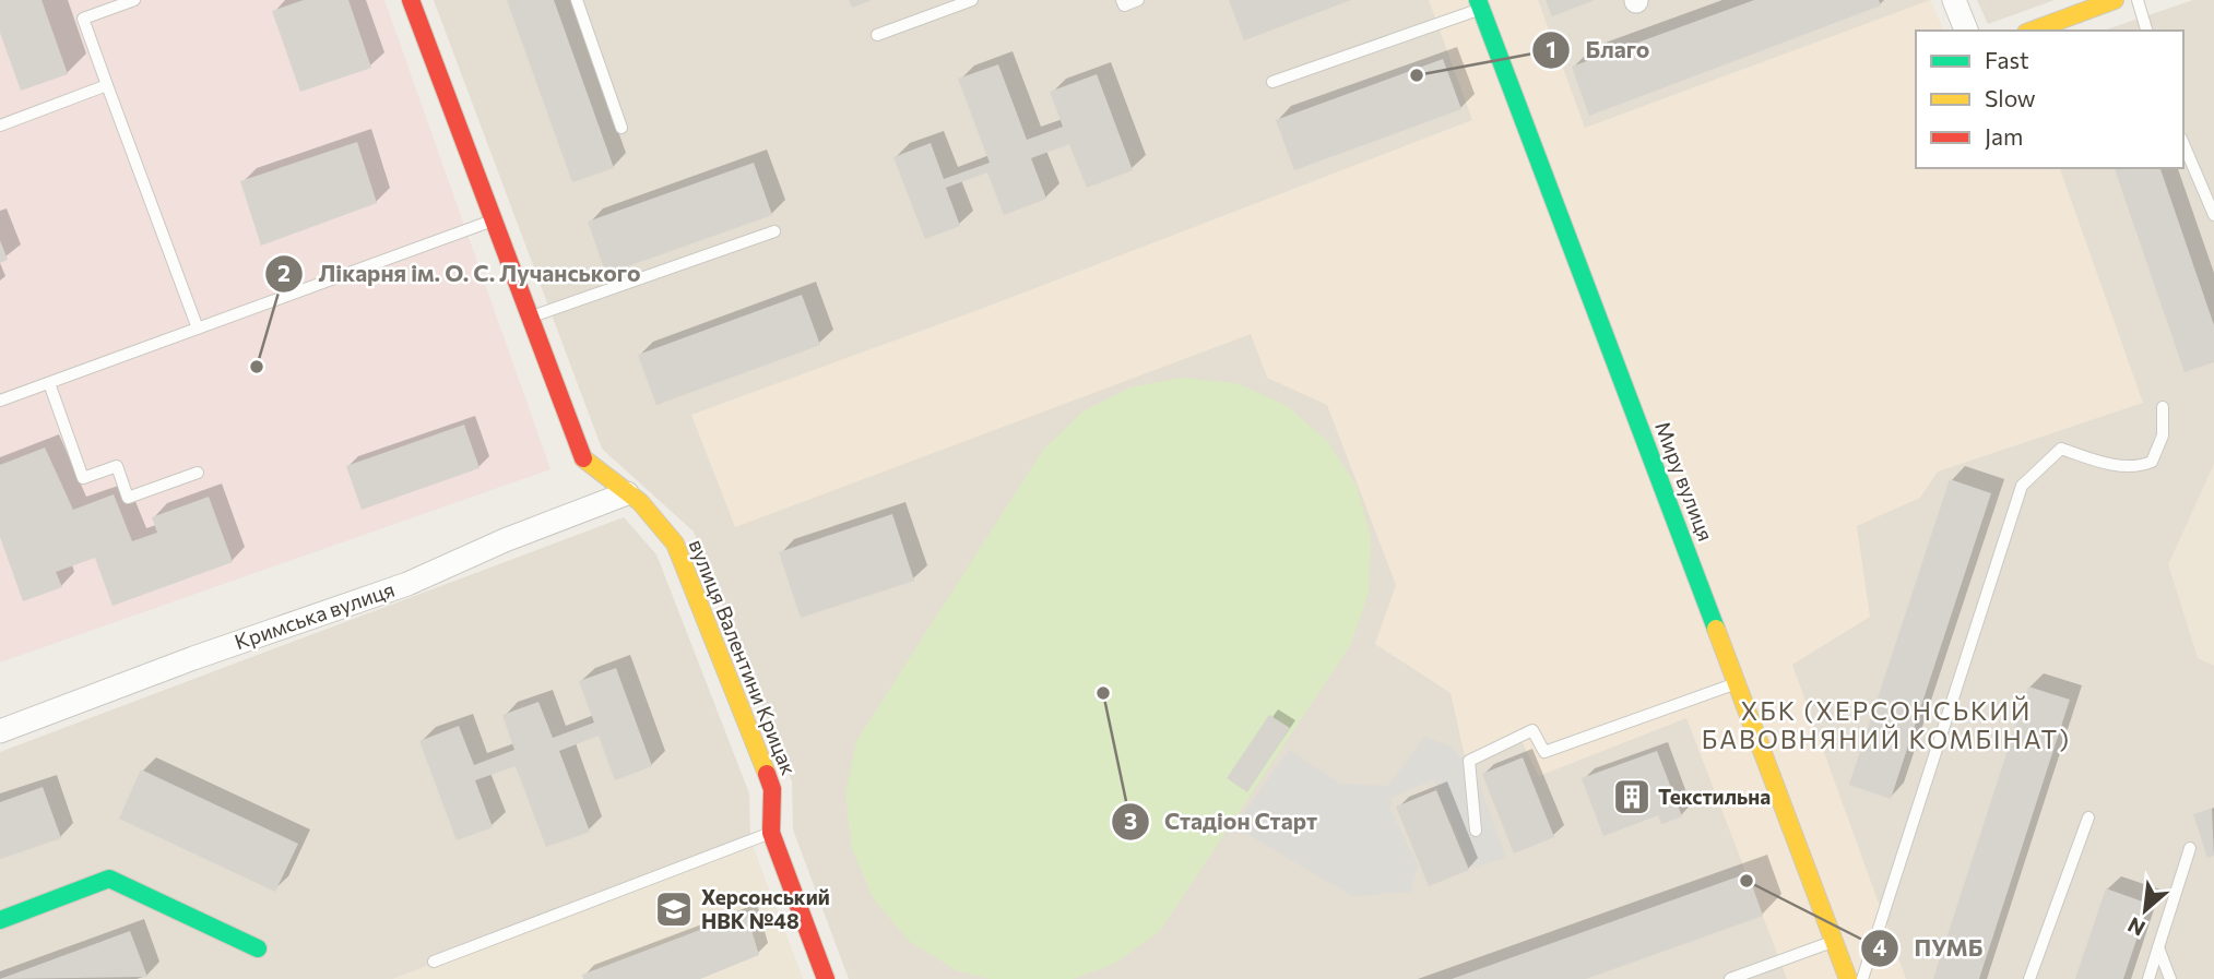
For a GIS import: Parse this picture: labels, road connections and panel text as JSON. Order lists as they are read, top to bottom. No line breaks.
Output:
{"streets":{"street":["Миру вулиця","Кримська вулиця","вулиця Валентини Крицак"]},"crossings":[["Кримська вулиця","вулиця Валентини Крицак"]],"districts":["ХБК (ХЕРСОНСЬКИЙ БАВОВНЯНИЙ КОМБІНАТ)"],"places":{"other":["Благо","Лікарня ім. О. С. Лучанського","Стадіон Старт","ПУМБ"],"building":["Текстильна"],"school or university":["Херсонський НВК №48"]},"legend":["Fast","Slow","Jam"],"north":"bottom left"}
